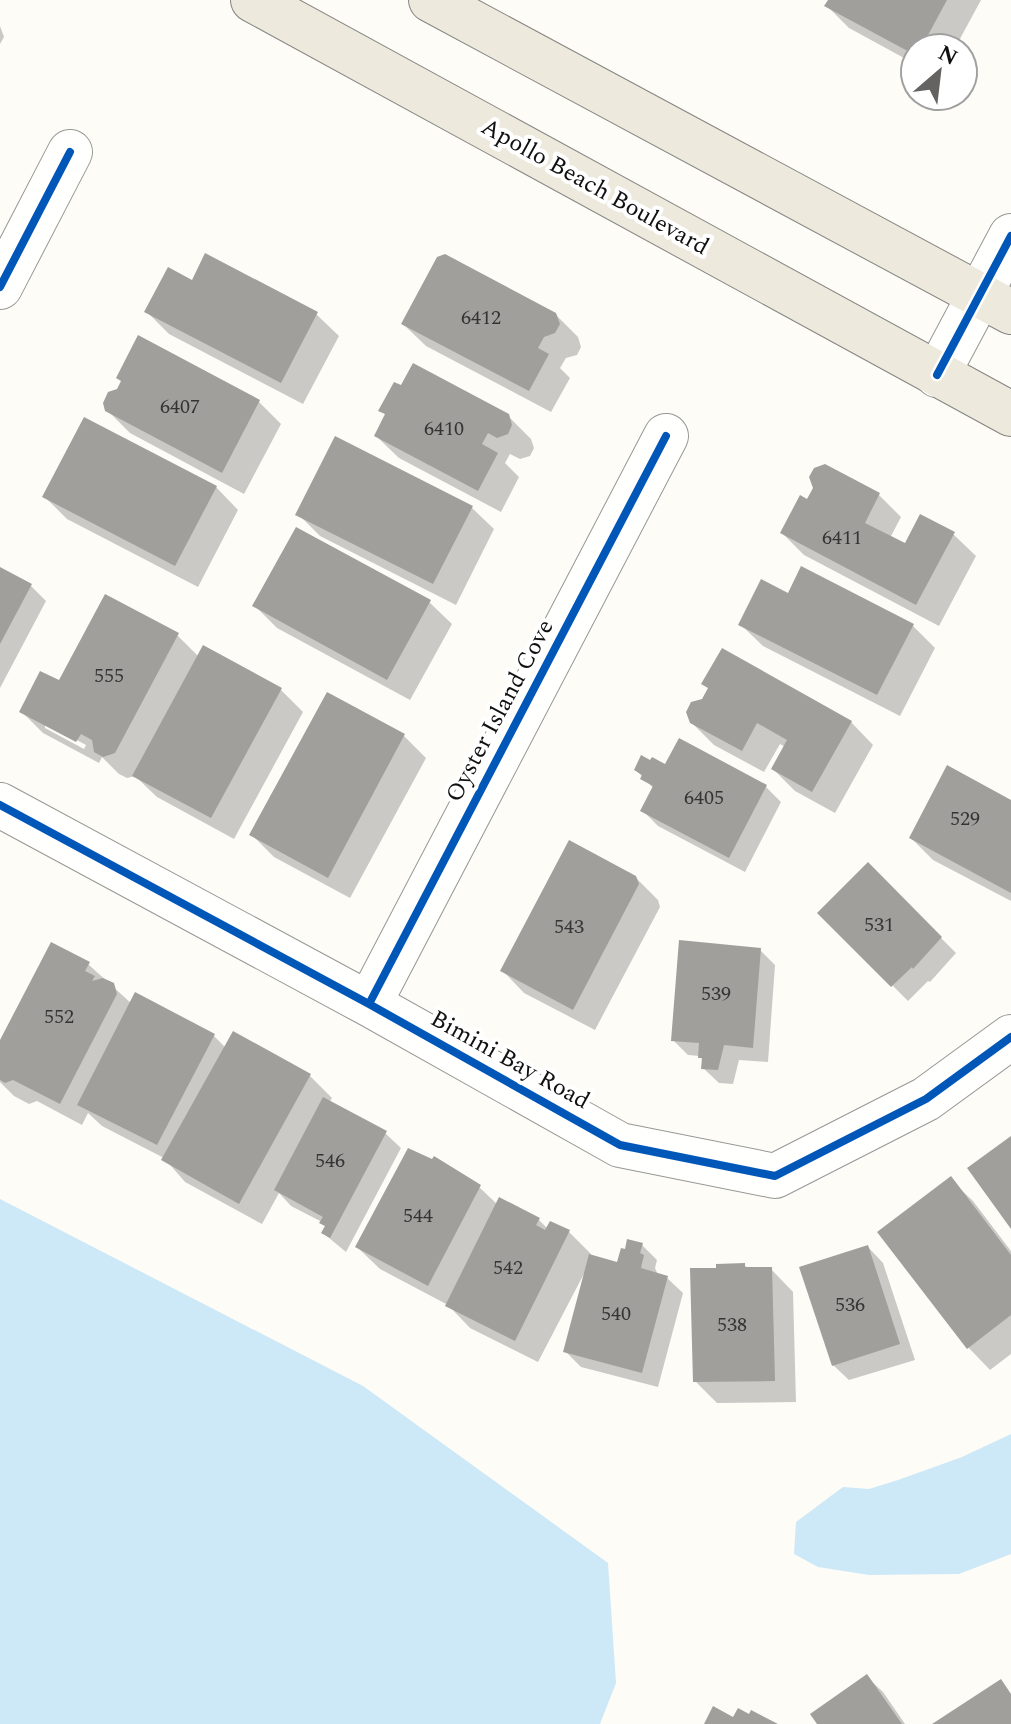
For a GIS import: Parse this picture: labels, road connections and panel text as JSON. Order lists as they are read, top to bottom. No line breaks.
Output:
{"streets":{"main road":["Apollo Beach Boulevard"],"street":["Oyster Island Cove","Bimini Bay Road"]},"crossings":[["Oyster Island Cove","Bimini Bay Road"]],"house_numbers":["6412","6407","6410","6411","555","6405","529","531","543","539","552","546","544","542","536","540","538"],"north":"top right"}
